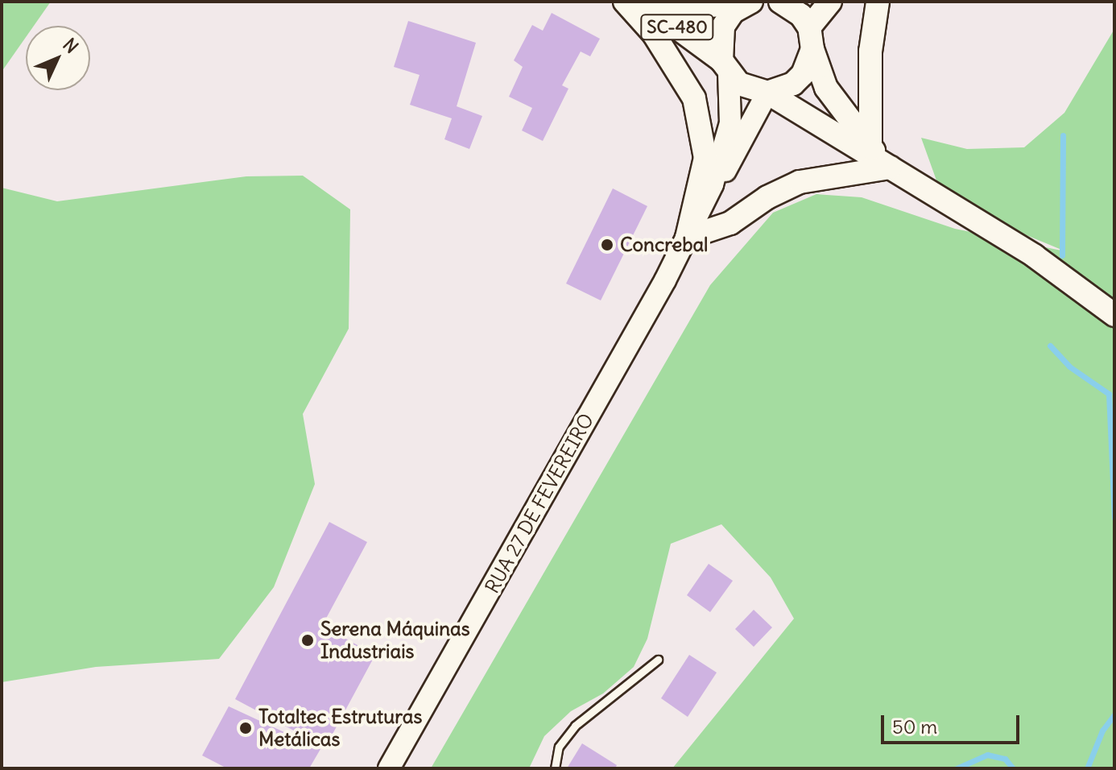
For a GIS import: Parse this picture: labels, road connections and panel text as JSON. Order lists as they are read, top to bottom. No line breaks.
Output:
{"streets":{"main road":["SC-480","RUA 27 DE FEVEREIRO"]},"crossings":[["SC-480","RUA 27 DE FEVEREIRO"]],"places":["Concrebal","Serena Máquinas Industriais","Totaltec Estruturas Metálicas"],"scale_bar":"50 m","north":"top right"}
